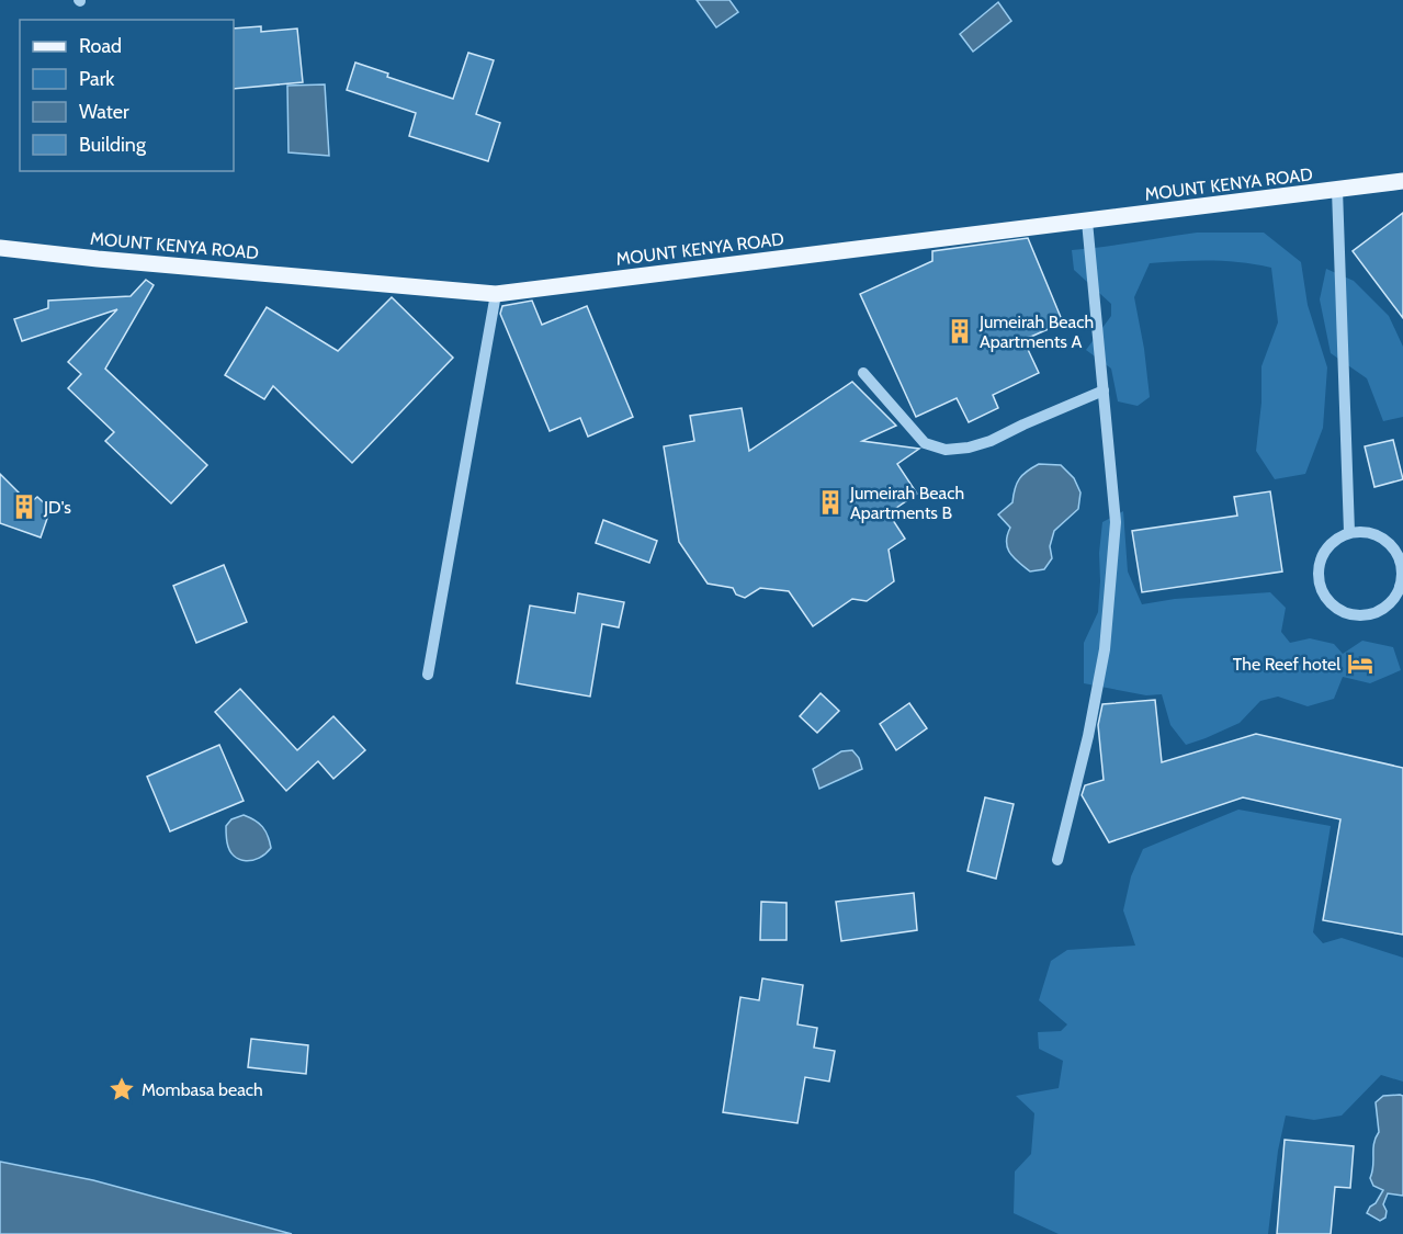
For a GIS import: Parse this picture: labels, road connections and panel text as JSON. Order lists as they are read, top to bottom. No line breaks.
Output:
{"streets":{"main road":["MOUNT KENYA ROAD"]},"places":{"building":["Jumeirah Beach Apartments A","Jumeirah Beach Apartments B","JD's"],"hotel":["The Reef hotel"],"place":["Mombasa beach"]},"legend":["Road","Park","Water","Building"]}
